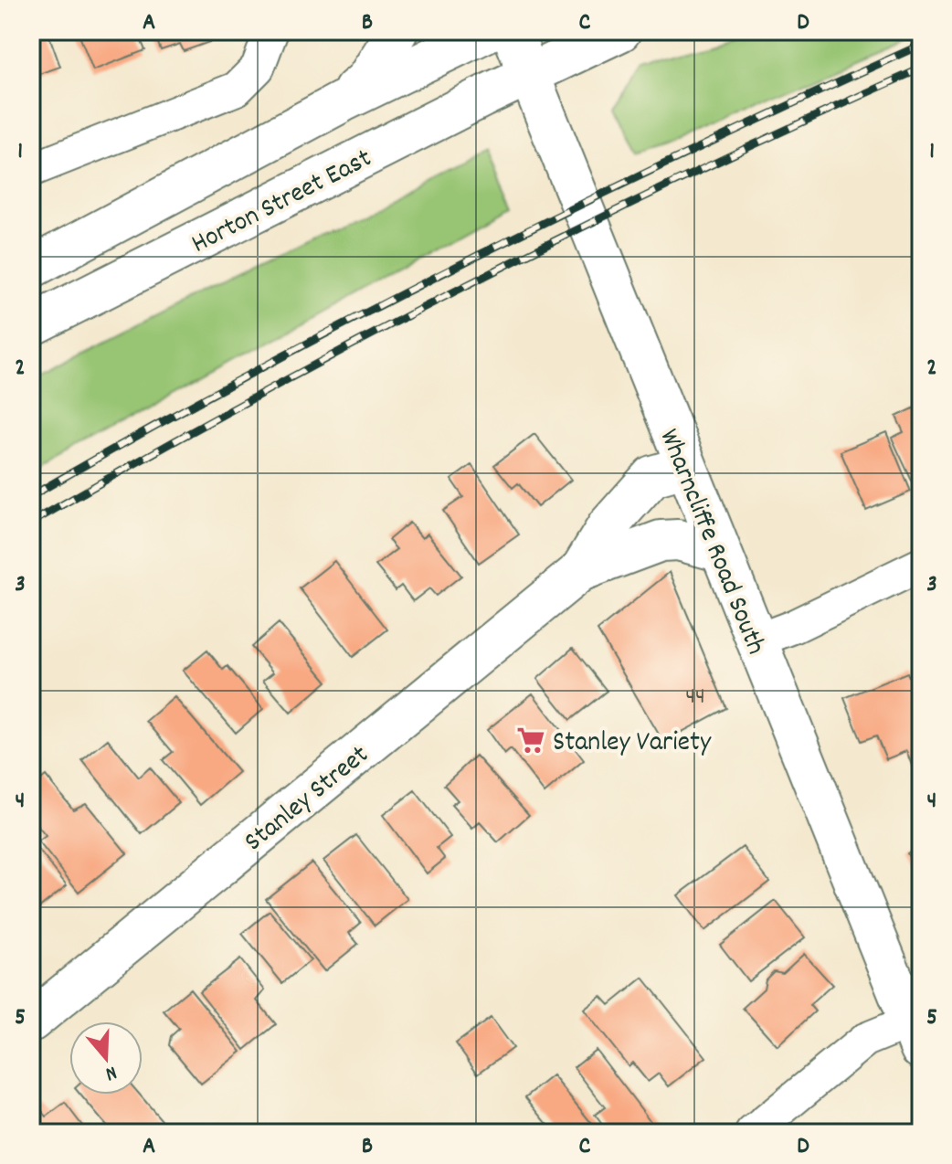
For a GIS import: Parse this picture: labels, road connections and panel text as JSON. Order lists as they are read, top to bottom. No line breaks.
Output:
{"streets":{"main road":["Horton Street East","Wharncliffe Road South","Stanley Street"]},"crossings":[["Horton Street East","Wharncliffe Road South"],["Wharncliffe Road South","Stanley Street"]],"places":{"supermarket":["Stanley Variety"]},"house_numbers":["44"],"north":"bottom","grid":{"columns":["A","B","C","D"],"rows":["1","2","3","4","5"]}}
